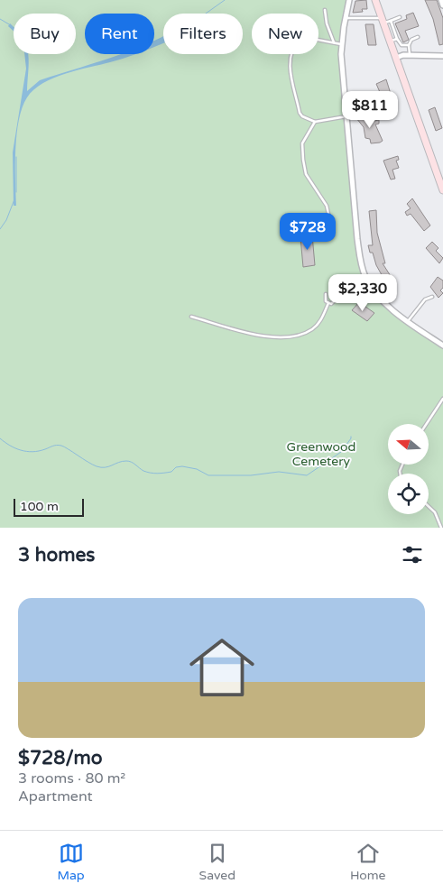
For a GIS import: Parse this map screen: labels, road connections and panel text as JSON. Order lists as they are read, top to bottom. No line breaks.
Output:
{"parks":["Greenwood Cemetery"],"scale_bar":"100 m","north":"left","page":{"chip":["Buy","Rent","Filters","New"],"price":["$811","$728","$2,330"],"scale":"100 m","heading":"3 homes","list":[{"name":"$728/mo","note":"3 rooms · 80 m² · Apartment"}],"tabs":["Map","Saved","Home"]}}
